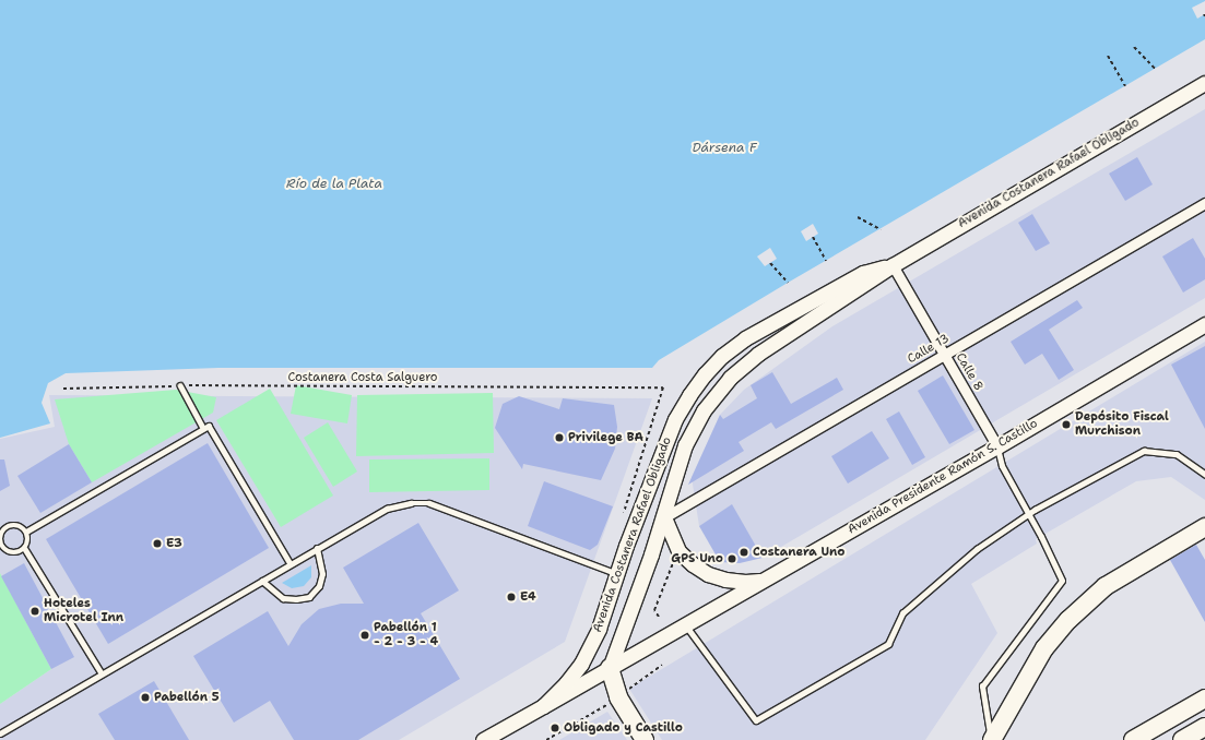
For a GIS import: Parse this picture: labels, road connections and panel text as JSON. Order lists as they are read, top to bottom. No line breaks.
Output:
{"streets":{"main road":["Avenida Costanera Rafael Obligado","Avenida Presidente Ramón S. Castillo"],"street":["Calle 13","Calle 8"],"path":["Costanera Costa Salguero"]},"crossings":[["Avenida Costanera Rafael Obligado","Calle 13"],["Avenida Costanera Rafael Obligado","Calle 8"],["Avenida Costanera Rafael Obligado","Avenida Presidente Ramón S. Castillo"],["Calle 13","Calle 8"],["Calle 8","Avenida Presidente Ramón S. Castillo"]],"water":["Dársena F","Río de la Plata"],"places":["Depósito Fiscal Murchison","Privilege BA","E3","Costanera Uno","GPS Uno","E4","Hoteles Microtel Inn","Pabellón 1 - 2 - 3 - 4","Pabellón 5","Obligado y Castillo"]}
